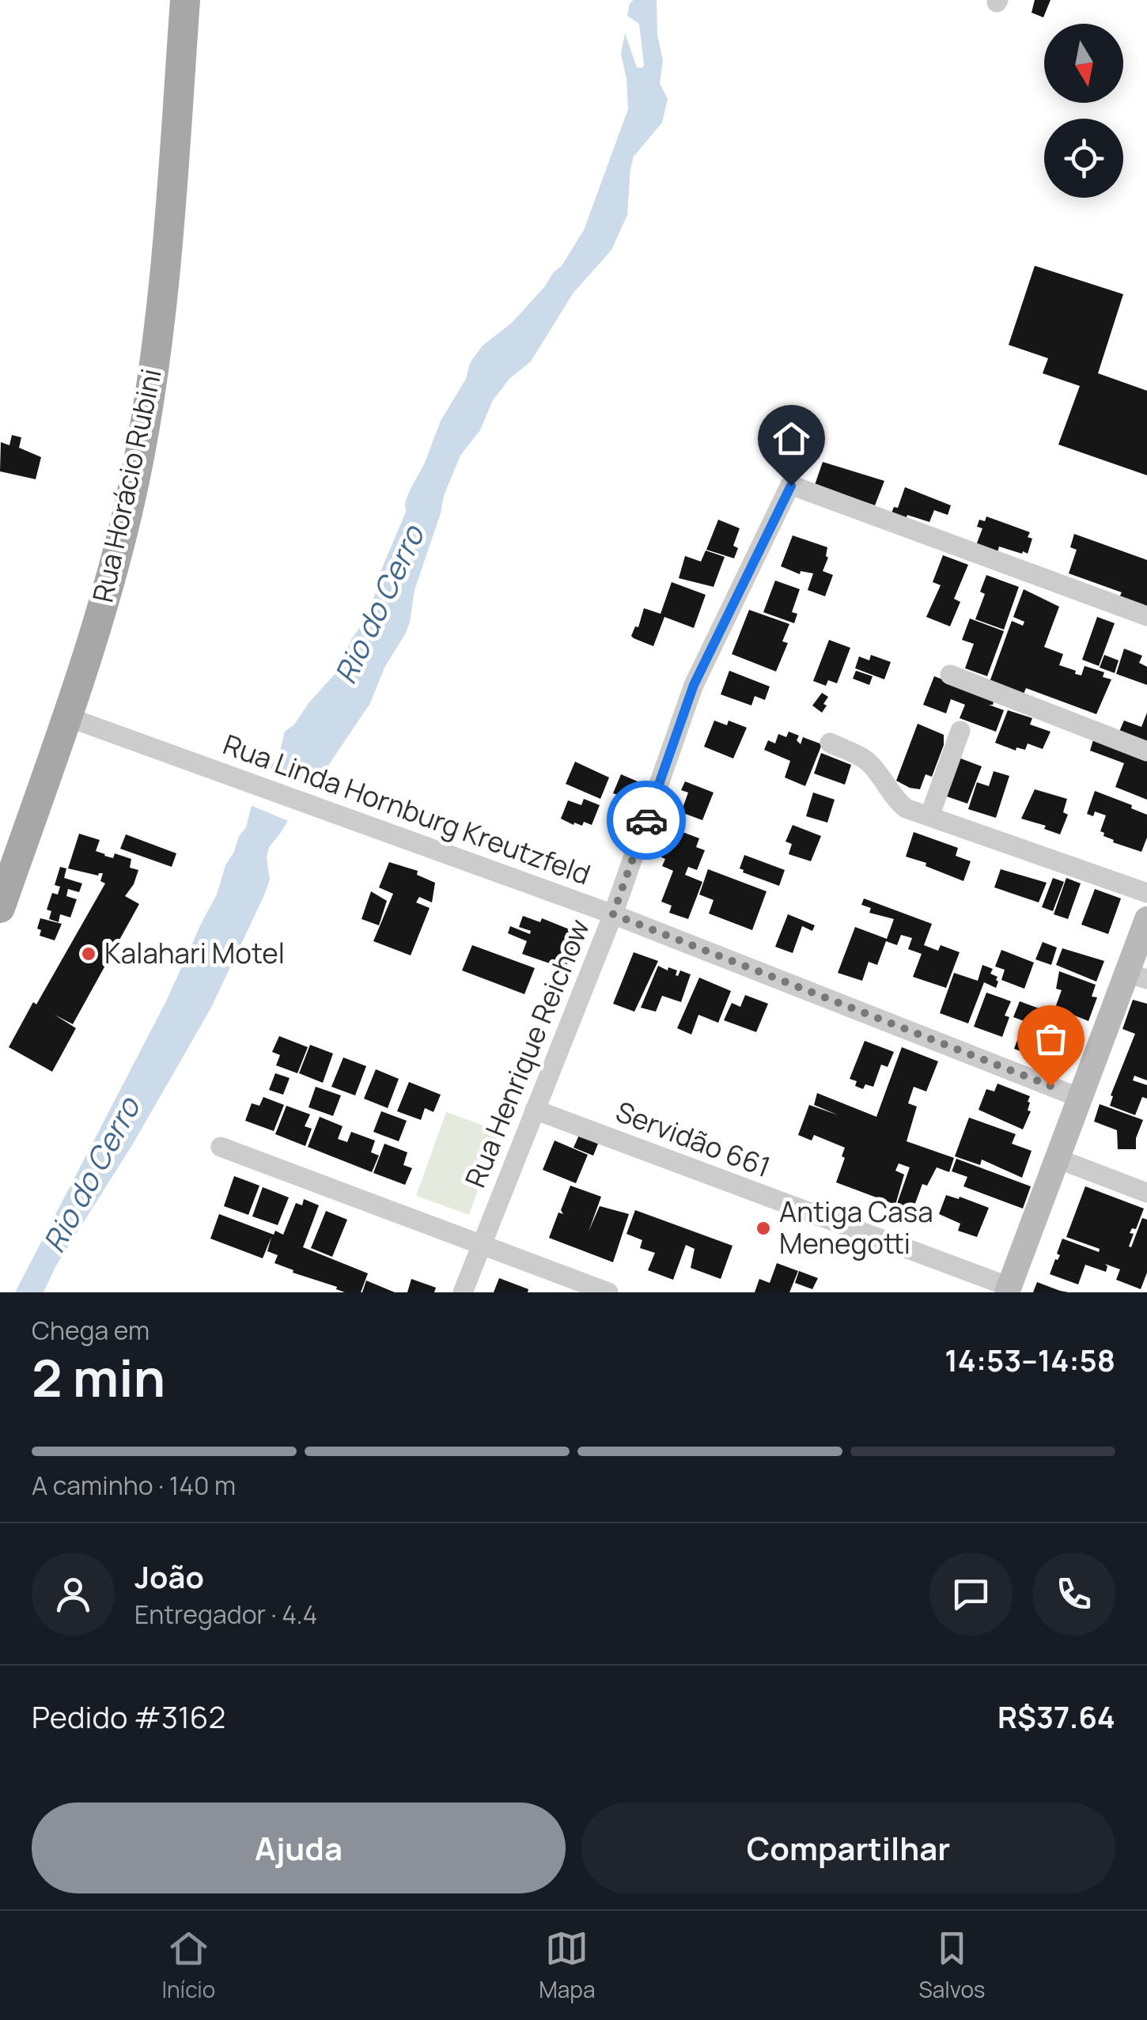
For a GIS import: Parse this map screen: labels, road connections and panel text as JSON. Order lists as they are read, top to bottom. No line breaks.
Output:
{"streets":{"main road":["Rua Horácio Rubini"],"street":["Rua Linda Hornburg Kreutzfeld","Rua Henrique Reichow","Servidão 661"]},"crossings":[["Rua Horácio Rubini","Rua Linda Hornburg Kreutzfeld"],["Rua Linda Hornburg Kreutzfeld","Rua Henrique Reichow"],["Rua Henrique Reichow","Servidão 661"]],"water":["Rio do Cerro"],"places":["Kalahari Motel","Antiga Casa Menegotti"],"north":"bottom","page":{"heading":["2 min","Chega em","14:53–14:58"],"panel":["João","Entregador · 4.4","Pedido #3162","R$37.64"],"bar":"A caminho · 140 m","buttons":["Ajuda","Compartilhar"],"tabs":["Início","Mapa","Salvos"]}}
